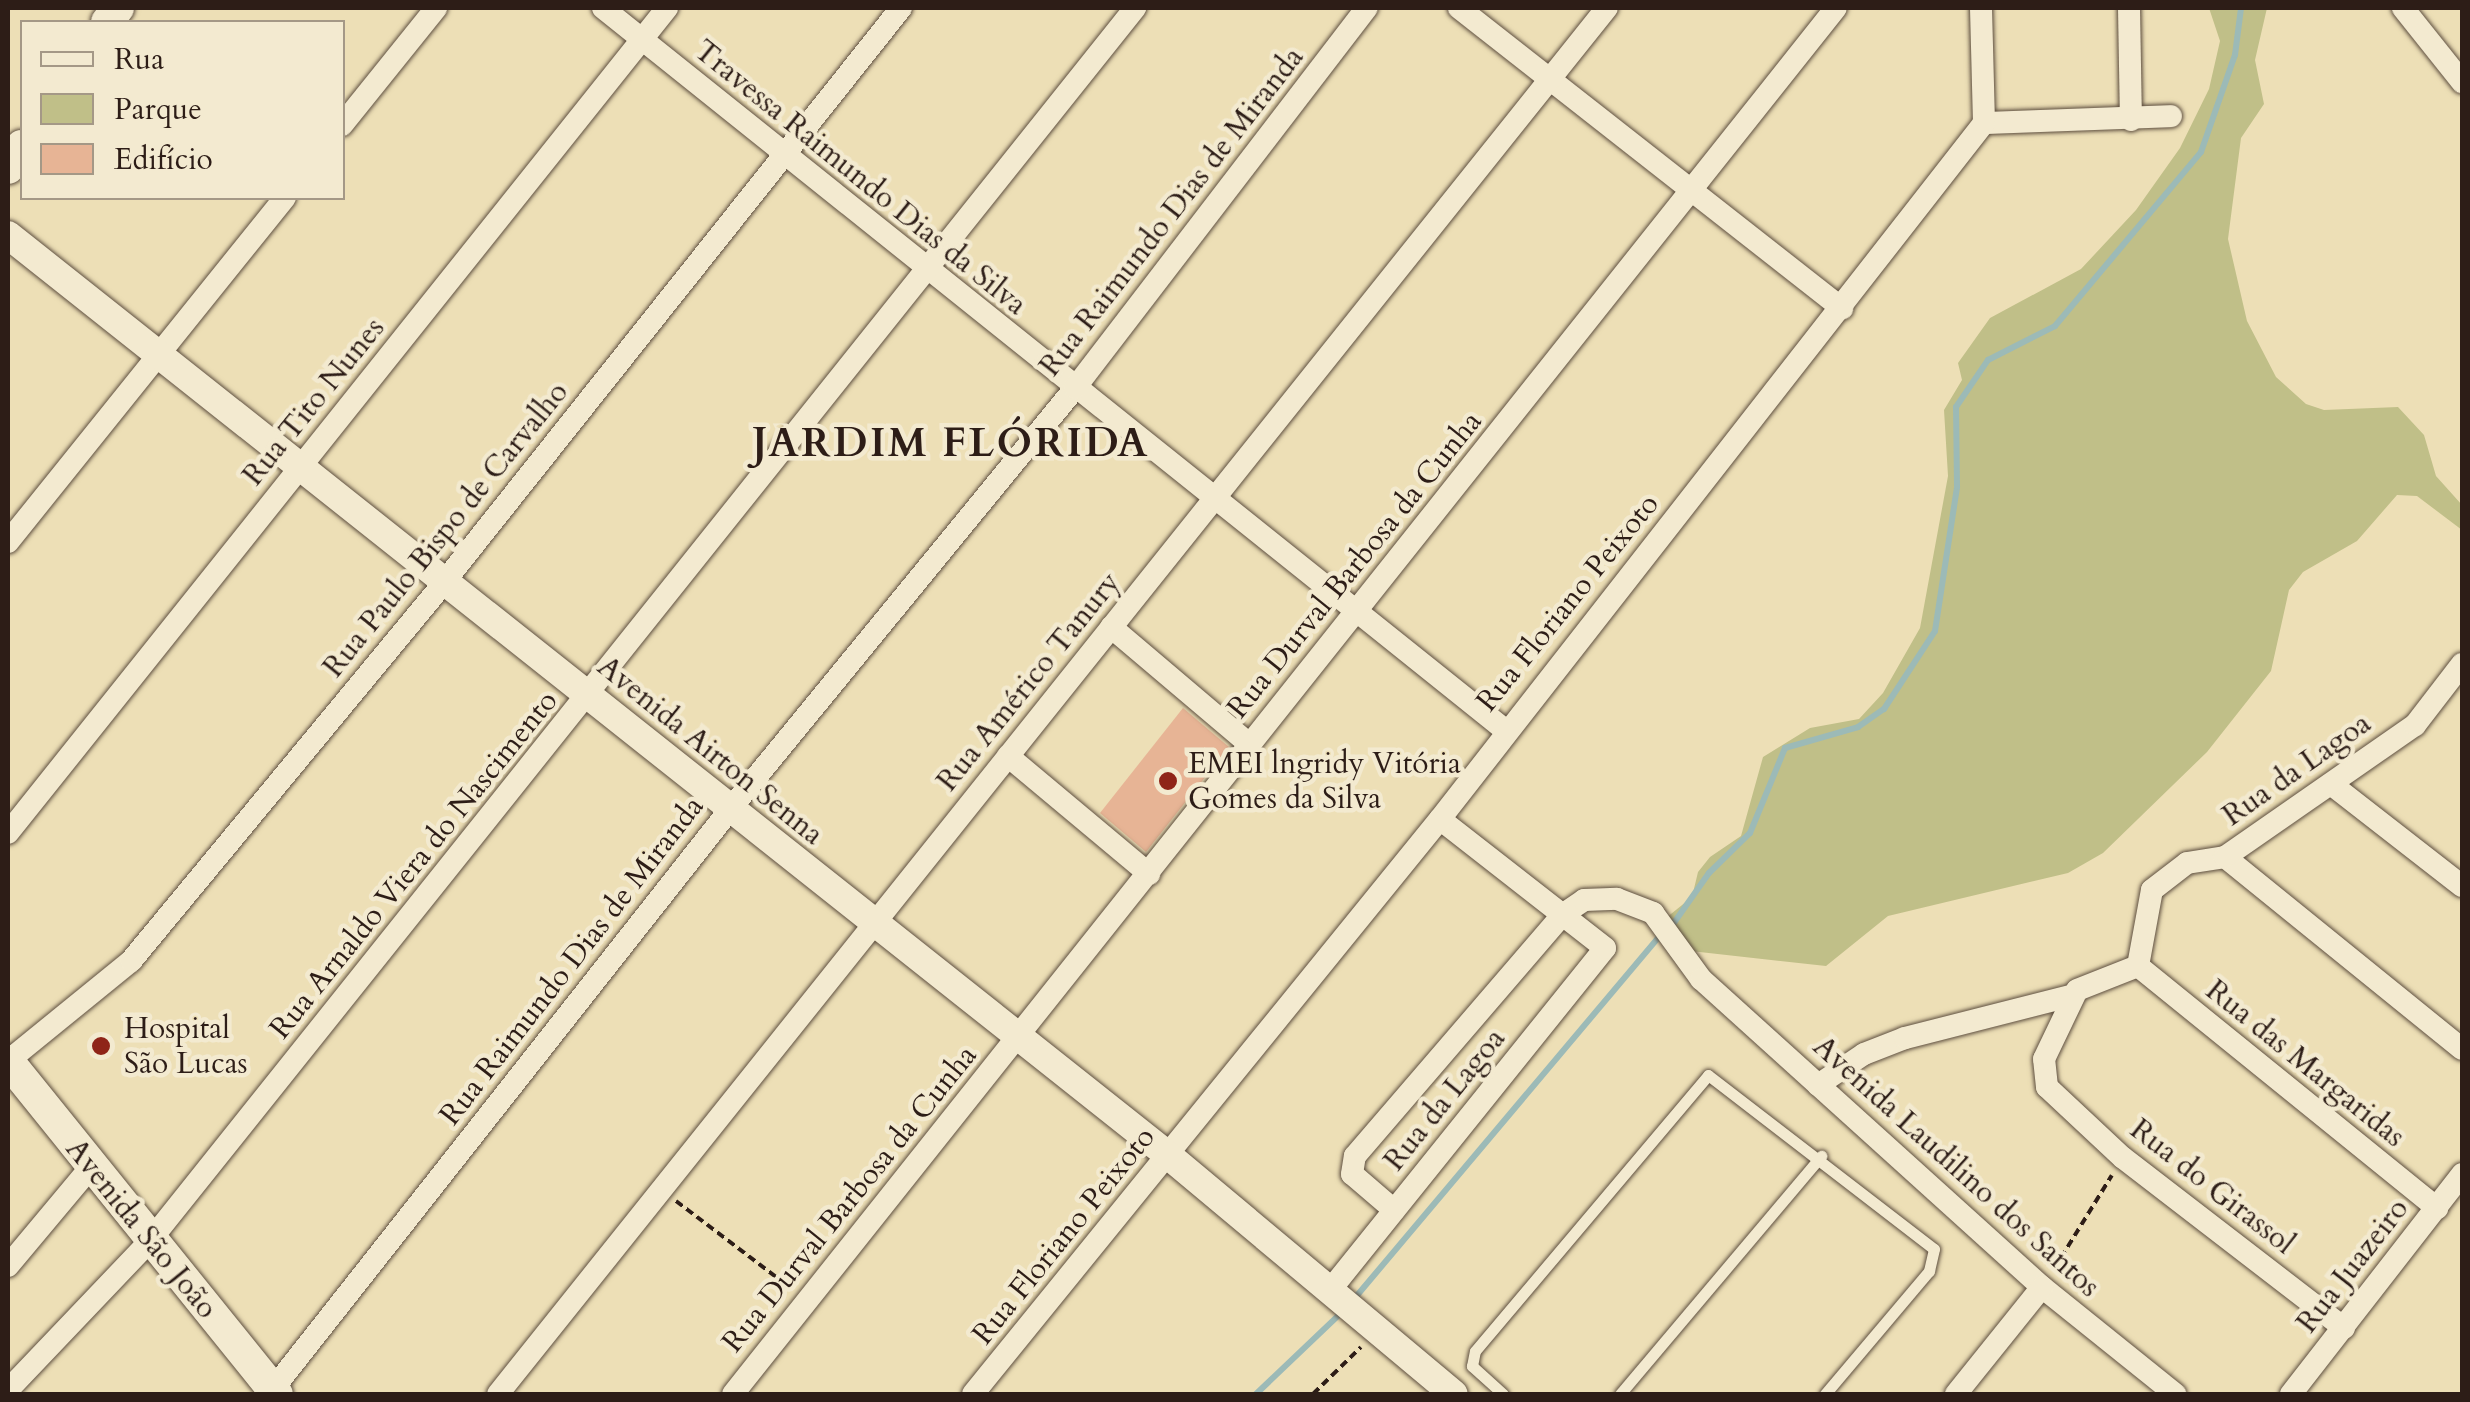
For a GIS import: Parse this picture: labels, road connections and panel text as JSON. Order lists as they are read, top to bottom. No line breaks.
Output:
{"streets":{"main road":["Avenida São João"],"street":["Travessa Raimundo Dias da Silva","Rua Raimundo Dias de Miranda","Rua Tito Nunes","Rua Paulo Bispo de Carvalho","Rua Durval Barbosa da Cunha","Rua Floriano Peixoto","Rua Américo Tanury","Avenida Airton Senna","Rua da Lagoa","Rua Arnaldo Viera do Nascimento","Rua das Margaridas","Avenida Laudilino dos Santos","Rua do Girassol","Rua Juazeiro"]},"crossings":[["Travessa Raimundo Dias da Silva","Rua Raimundo Dias de Miranda"],["Travessa Raimundo Dias da Silva","Rua Tito Nunes"],["Travessa Raimundo Dias da Silva","Rua Paulo Bispo de Carvalho"],["Travessa Raimundo Dias da Silva","Rua Durval Barbosa da Cunha"],["Travessa Raimundo Dias da Silva","Rua Floriano Peixoto"],["Travessa Raimundo Dias da Silva","Rua Américo Tanury"],["Travessa Raimundo Dias da Silva","Rua Arnaldo Viera do Nascimento"],["Rua Raimundo Dias de Miranda","Avenida Airton Senna"],["Rua Raimundo Dias de Miranda","Avenida São João"],["Rua Tito Nunes","Avenida Airton Senna"],["Rua Paulo Bispo de Carvalho","Avenida Airton Senna"],["Rua Paulo Bispo de Carvalho","Avenida São João"],["Rua Durval Barbosa da Cunha","Avenida Airton Senna"],["Rua Floriano Peixoto","Avenida Airton Senna"],["Rua Américo Tanury","Avenida Airton Senna"],["Avenida Airton Senna","Rua da Lagoa"],["Avenida Airton Senna","Rua Arnaldo Viera do Nascimento"],["Rua da Lagoa","Rua das Margaridas"],["Rua da Lagoa","Avenida Laudilino dos Santos"],["Rua Arnaldo Viera do Nascimento","Avenida São João"],["Rua das Margaridas","Rua Juazeiro"],["Rua do Girassol","Rua Juazeiro"]],"districts":["JARDIM FLÓRIDA"],"places":["EMEI lngridy Vitória Gomes da Silva","Hospital São Lucas"],"legend":["Rua","Parque","Edifício"]}
